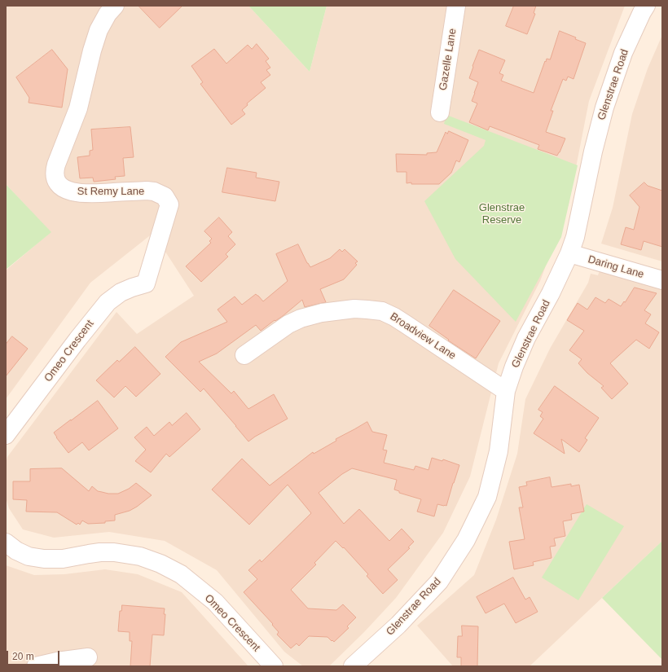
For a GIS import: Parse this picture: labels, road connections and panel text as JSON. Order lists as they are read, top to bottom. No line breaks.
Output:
{"streets":{"street":["Gazelle Lane","Glenstrae Road","St Remy Lane","Daring Lane","Broadview Lane","Omeo Crescent"]},"crossings":[["Glenstrae Road","Daring Lane"],["Glenstrae Road","Broadview Lane"],["St Remy Lane","Omeo Crescent"]],"parks":["Glenstrae Reserve"],"scale_bar":"20 m"}
